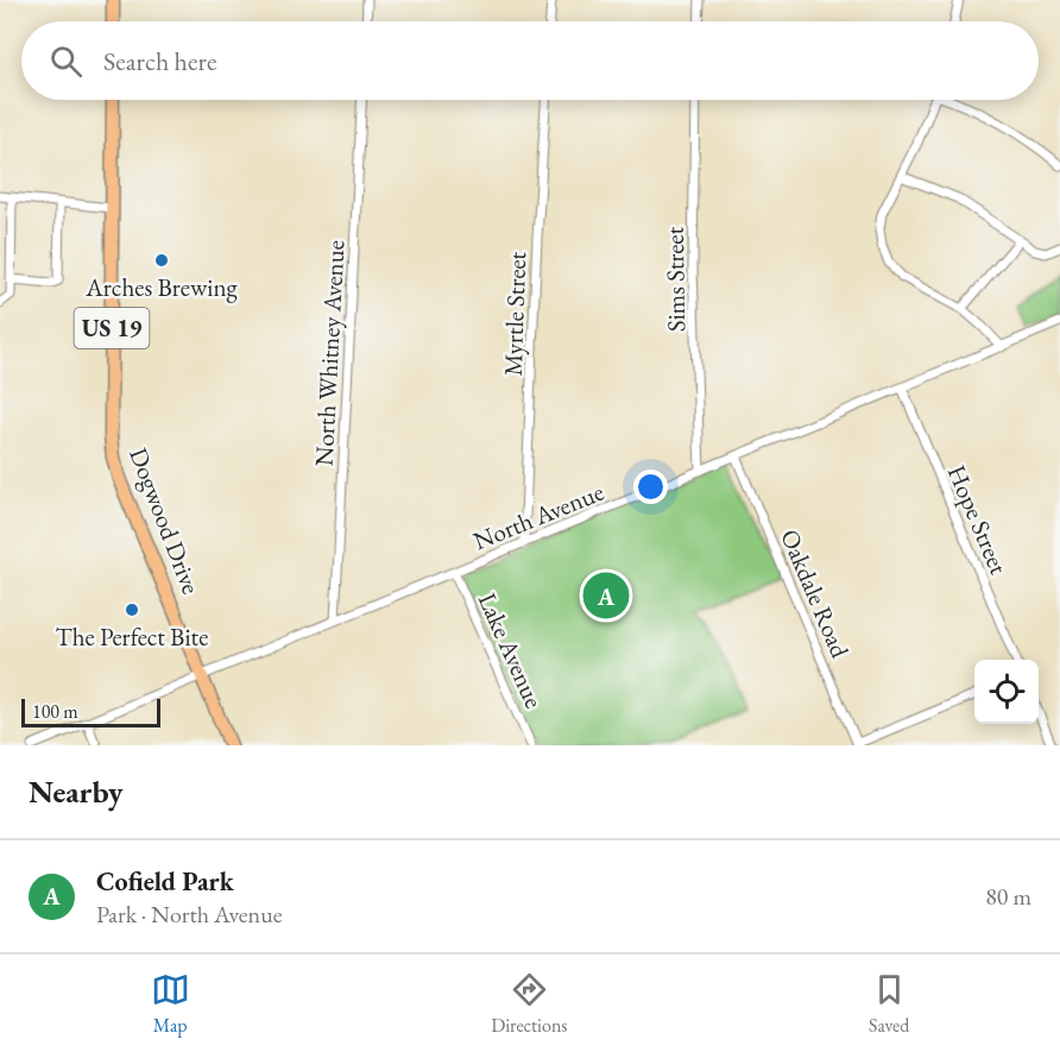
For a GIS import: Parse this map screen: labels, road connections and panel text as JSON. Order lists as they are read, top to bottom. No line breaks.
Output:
{"streets":{"main road":["US 19","Dogwood Drive"],"street":["Sims Street","Myrtle Street","North Whitney Avenue","North Avenue","Hope Street","Oakdale Road","Lake Avenue"]},"crossings":[["Sims Street","North Avenue"],["Myrtle Street","North Avenue"],["North Whitney Avenue","North Avenue"],["North Avenue","Hope Street"],["North Avenue","Dogwood Drive"],["North Avenue","Oakdale Road"],["North Avenue","Lake Avenue"]],"places":["Arches Brewing","The Perfect Bite"],"scale_bar":"100 m","page":{"search":"Search here","pins":"A","scale":"100 m","heading":"Nearby","list":[{"mark":"A","name":"Cofield Park","note":"Park · North Avenue","value":"80 m"}],"nav":["Map","Directions","Saved"]}}
